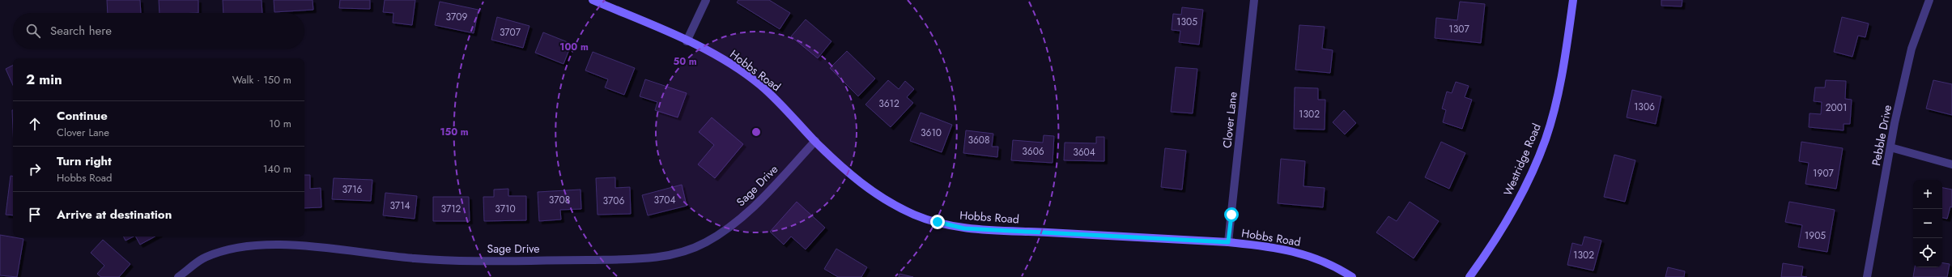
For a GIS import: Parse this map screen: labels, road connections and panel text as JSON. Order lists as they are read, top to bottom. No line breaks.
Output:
{"streets":{"street":["Hobbs Road","Clover Lane","Pebble Drive","Westridge Road","Sage Drive"]},"crossings":[["Hobbs Road","Clover Lane"],["Hobbs Road","Sage Drive"]],"house_numbers":["3709","1305","1307","3707","3612","1306","2001","1302","3610","3608","3606","3604","1907","3716","3708","3704","3706","3714","3712","3710","1905","1302"],"page":{"search":"Search here","heading":["2 min","Walk · 150 m"],"list":[["Continue","Clover Lane","10 m"],["Turn right","Hobbs Road","140 m"],"Arrive at destination"],"map_buttons":["+","−"]},"rings":["100 m","50 m","150 m"]}
